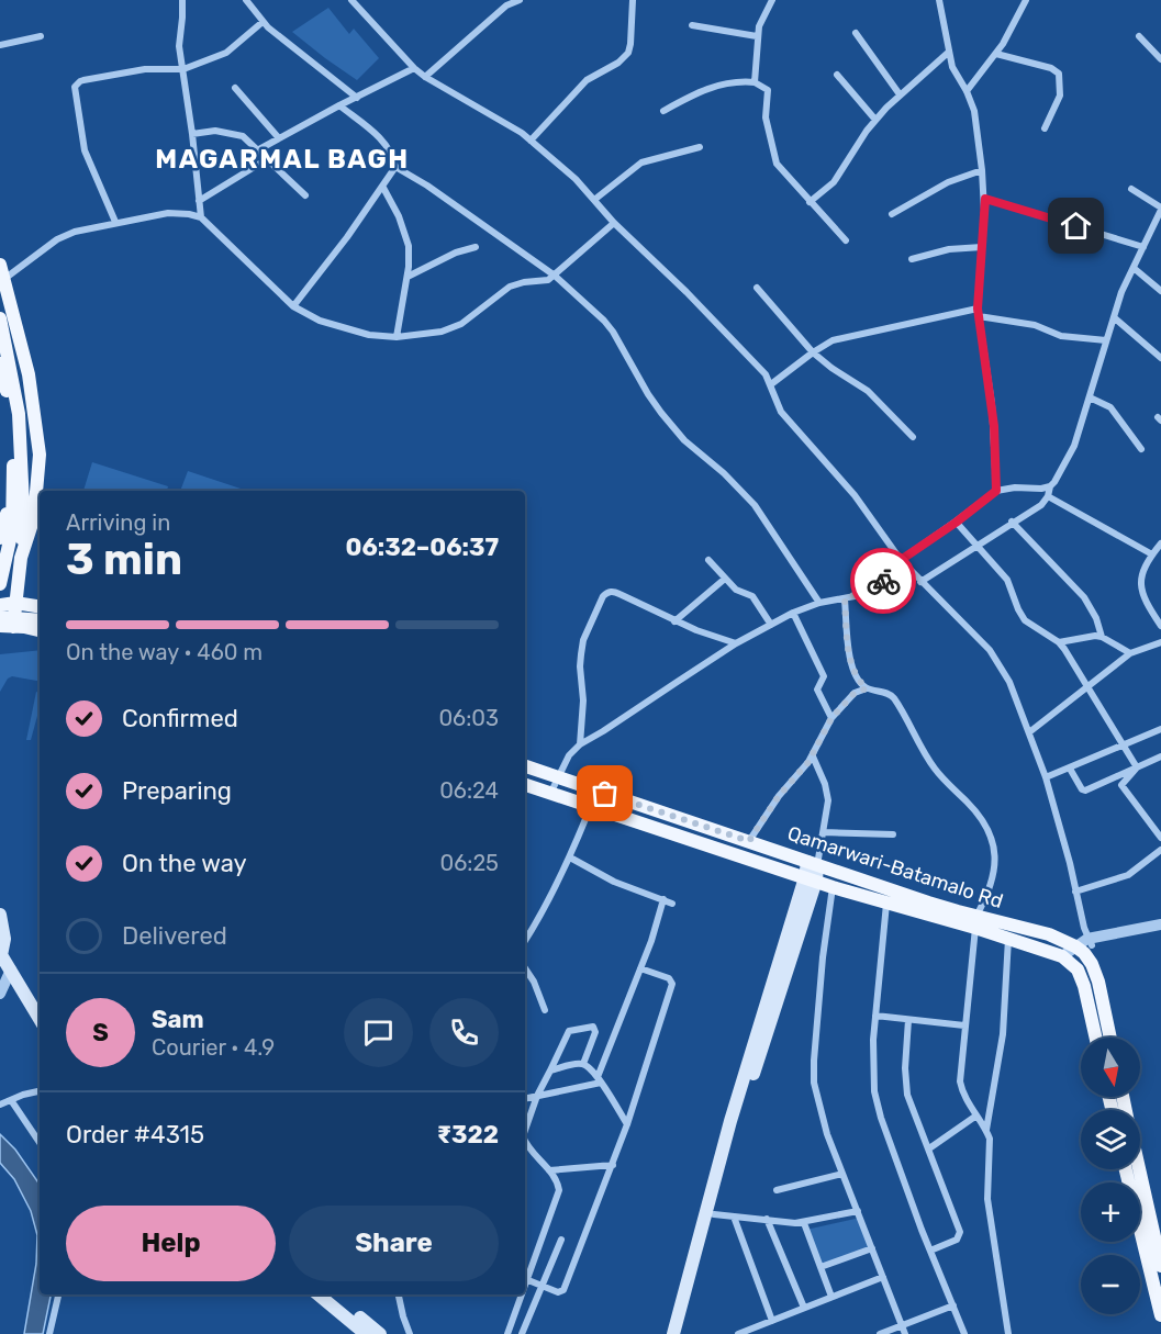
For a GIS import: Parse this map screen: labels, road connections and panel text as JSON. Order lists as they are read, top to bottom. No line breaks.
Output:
{"streets":{"main road":["Qamarwari-Batamalo Rd"]},"districts":["MAGARMAL BAGH"],"north":"bottom","page":{"heading":["3 min","Arriving in","06:32–06:37"],"panel":["Sam","Courier · 4.9","Order #4315","₹322"],"bar":"On the way · 460 m","list":[["Confirmed","06:03"],["Preparing","06:24"],["On the way","06:25"],"Delivered"],"round":"S","map_buttons":["+","−"],"buttons":["Help","Share"]}}
